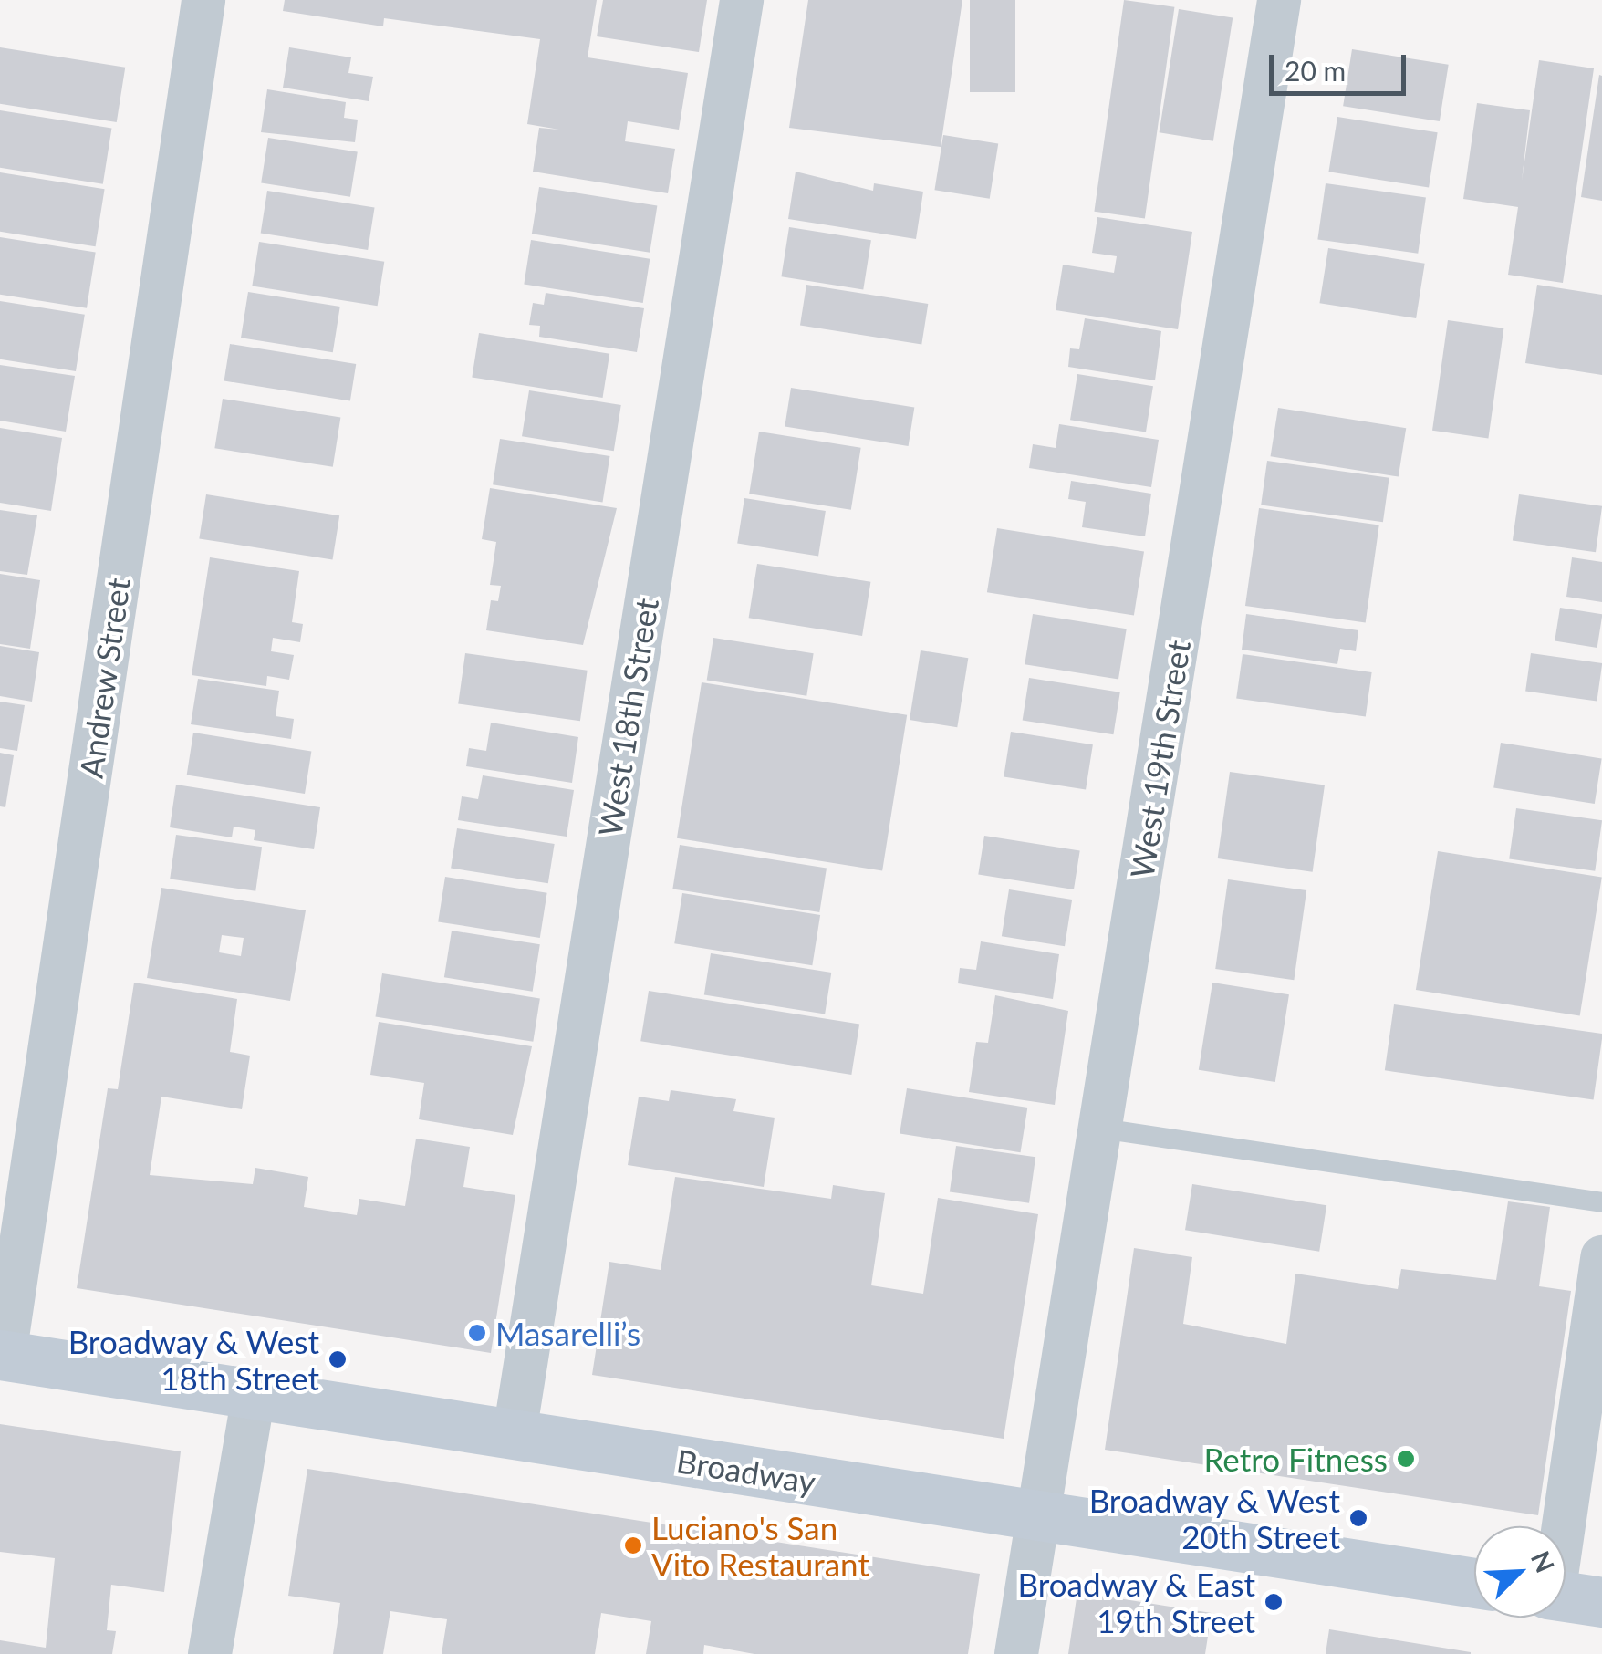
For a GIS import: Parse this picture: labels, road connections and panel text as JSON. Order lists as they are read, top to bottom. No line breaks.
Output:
{"streets":{"street":["Andrew Street","West 18th Street","West 19th Street","Broadway"]},"crossings":[["Andrew Street","Broadway"],["West 18th Street","Broadway"],["West 19th Street","Broadway"]],"places":["Masarelli’s","Broadway & West 18th Street","Retro Fitness","Broadway & West 20th Street","Luciano's San Vito Restaurant","Broadway & East 19th Street"],"scale_bar":"20 m","north":"top right"}
